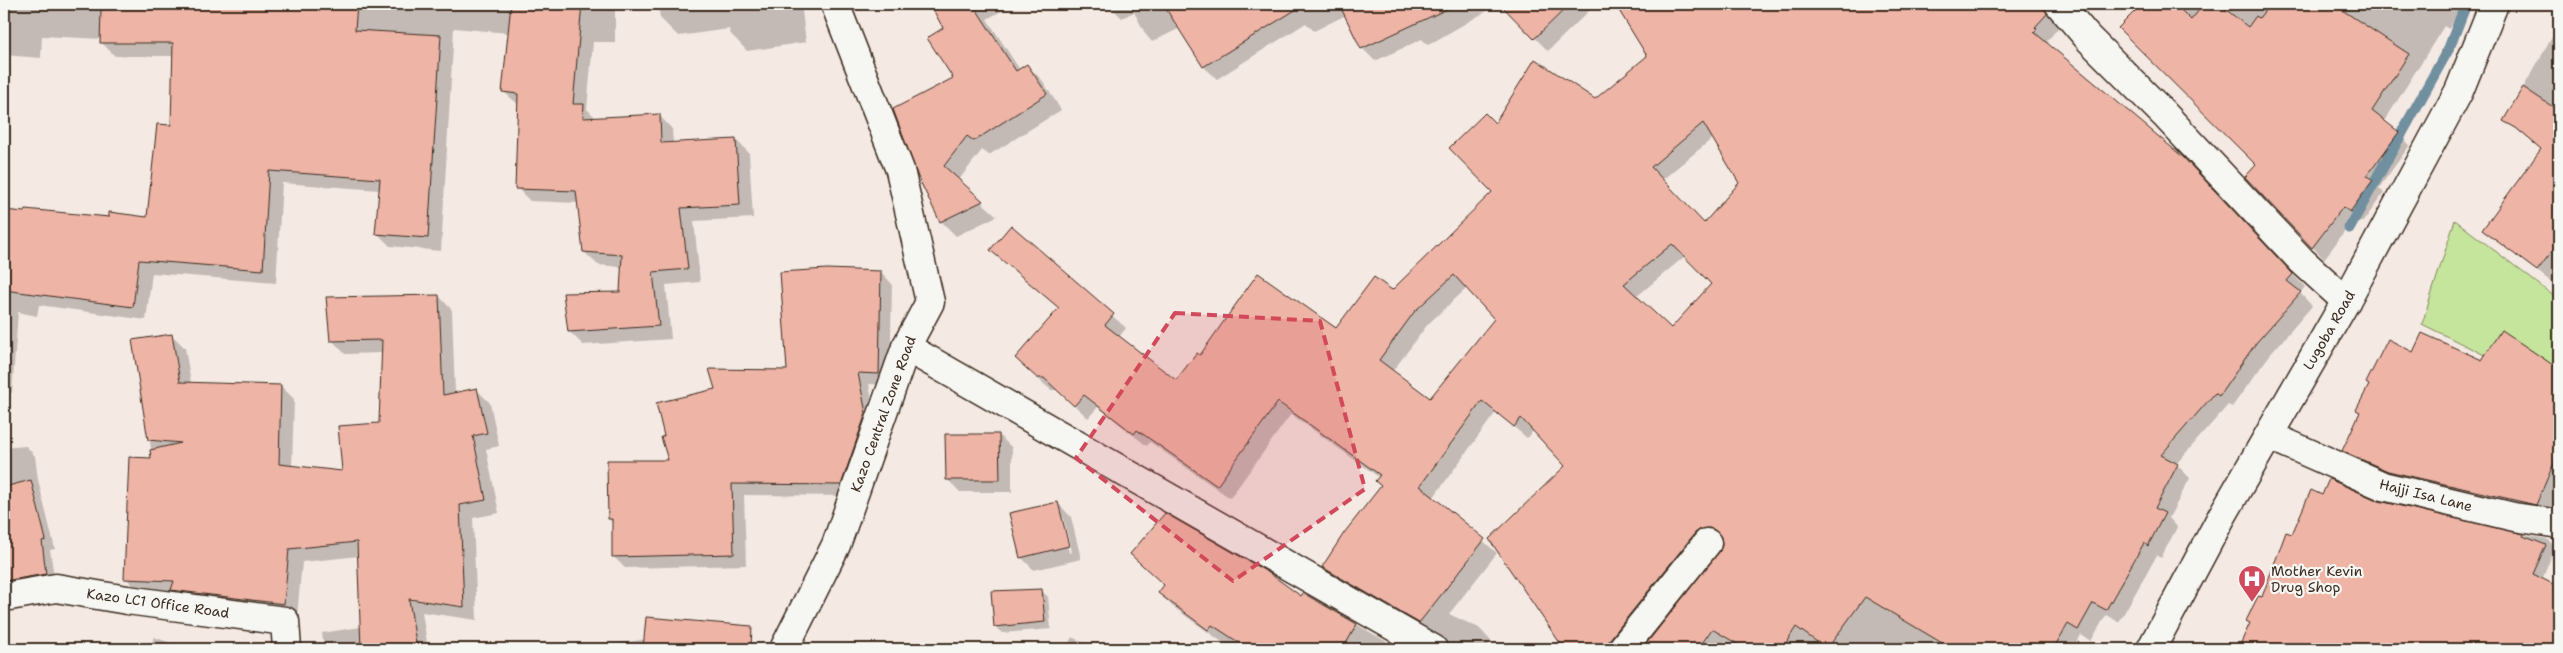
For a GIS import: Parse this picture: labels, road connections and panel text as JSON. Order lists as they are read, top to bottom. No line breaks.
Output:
{"streets":{"street":["Lugoba Road","Kazo Central Zone Road","Hajji Isa Lane","Kazo LC1 Office Road"]},"crossings":[["Lugoba Road","Hajji Isa Lane"]],"places":{"hospital":["Mother Kevin Drug Shop"]}}
